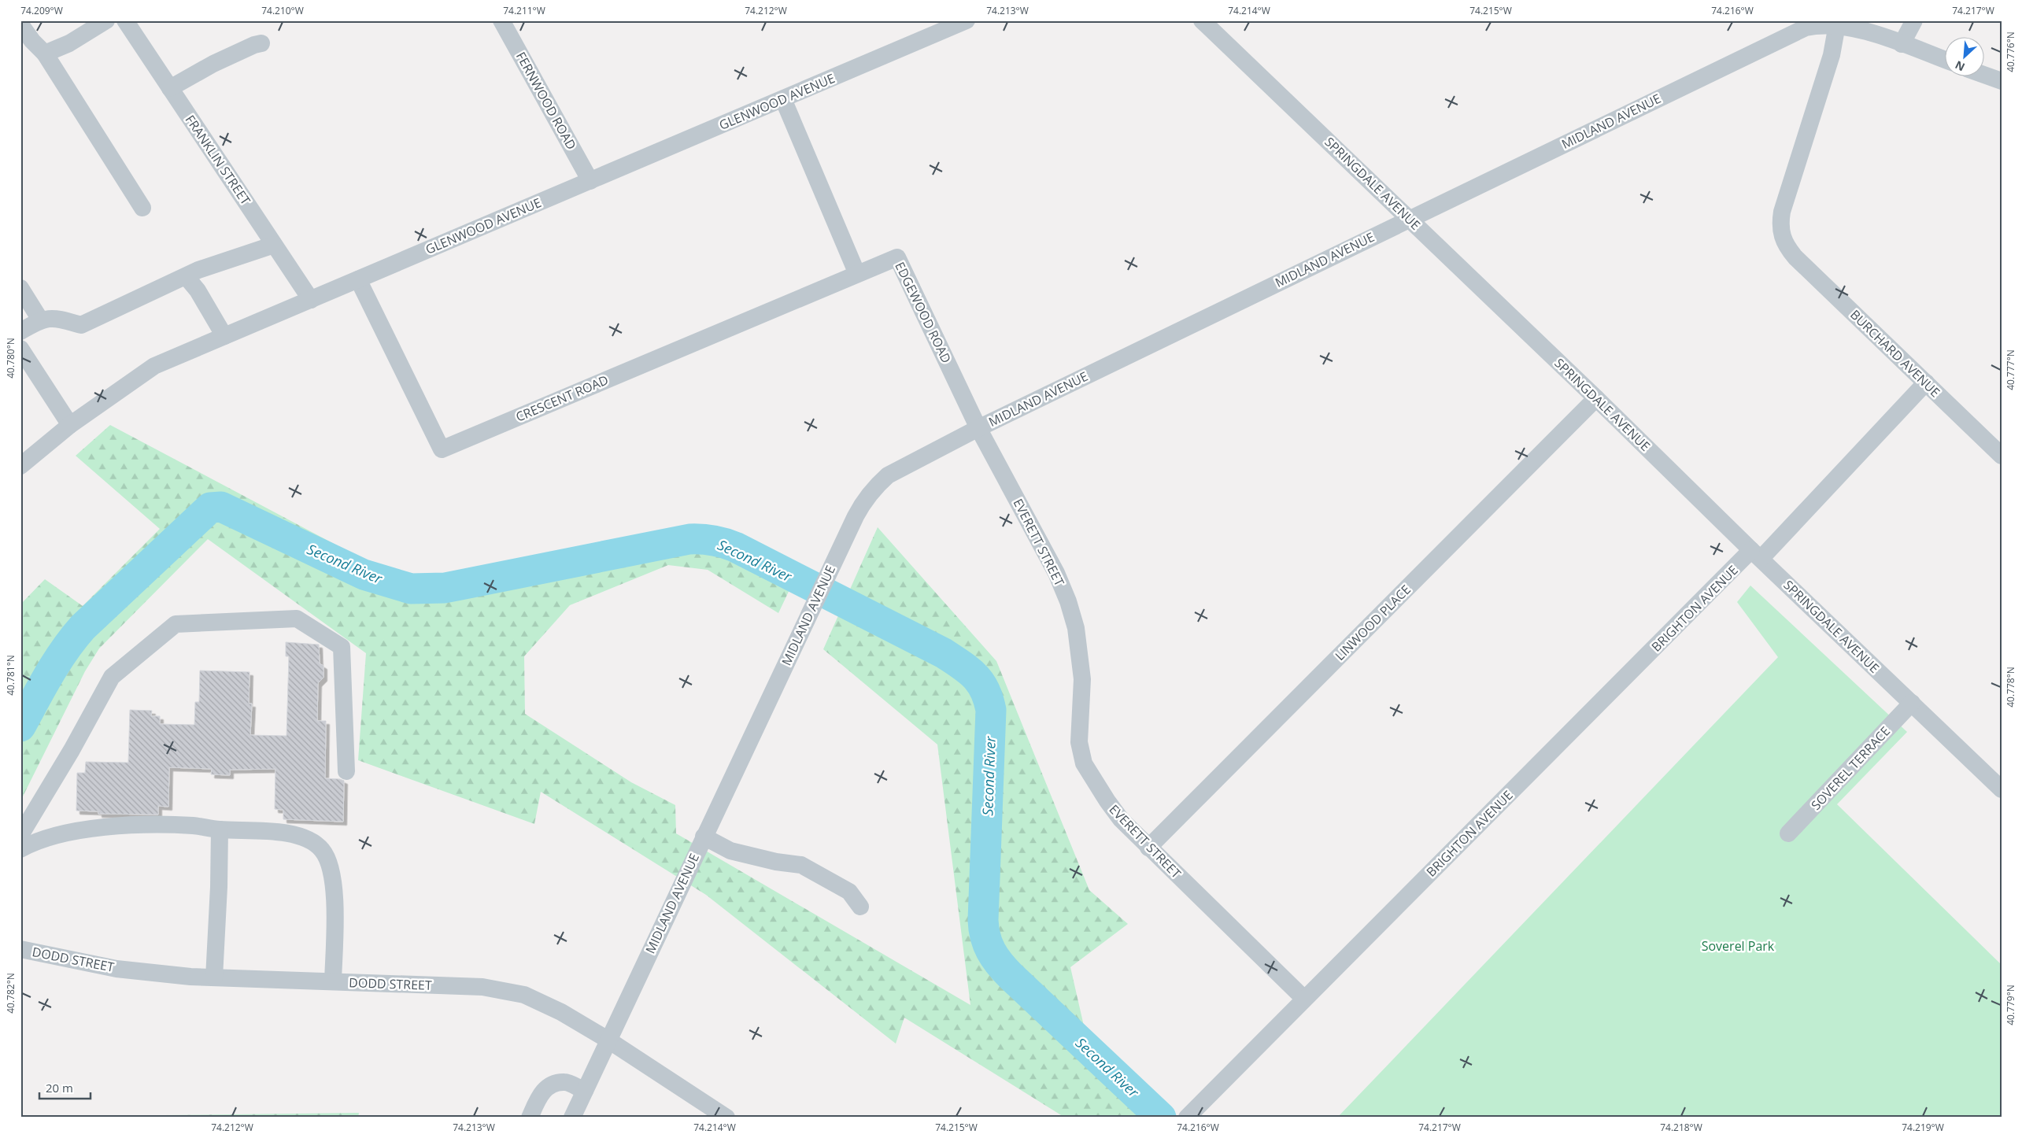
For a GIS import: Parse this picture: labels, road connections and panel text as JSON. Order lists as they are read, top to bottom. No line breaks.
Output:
{"streets":{"street":["FERNWOOD ROAD","GLENWOOD AVENUE","MIDLAND AVENUE","FRANKLIN STREET","SPRINGDALE AVENUE","EDGEWOOD ROAD","BURCHARD AVENUE","CRESCENT ROAD","EVERETT STREET","BRIGHTON AVENUE","LINWOOD PLACE","SOVEREL TERRACE","DODD STREET"]},"crossings":[["FERNWOOD ROAD","GLENWOOD AVENUE"],["GLENWOOD AVENUE","FRANKLIN STREET"],["GLENWOOD AVENUE","CRESCENT ROAD"],["MIDLAND AVENUE","SPRINGDALE AVENUE"],["MIDLAND AVENUE","EDGEWOOD ROAD"],["MIDLAND AVENUE","BURCHARD AVENUE"],["MIDLAND AVENUE","EVERETT STREET"],["MIDLAND AVENUE","DODD STREET"],["SPRINGDALE AVENUE","BRIGHTON AVENUE"],["SPRINGDALE AVENUE","LINWOOD PLACE"],["SPRINGDALE AVENUE","SOVEREL TERRACE"],["EDGEWOOD ROAD","CRESCENT ROAD"],["EDGEWOOD ROAD","EVERETT STREET"],["BURCHARD AVENUE","BRIGHTON AVENUE"],["EVERETT STREET","BRIGHTON AVENUE"],["EVERETT STREET","LINWOOD PLACE"]],"water":["Second River"],"parks":["Soverel Park"],"scale_bar":"20 m","north":"bottom left","coordinates":["74.209°W","74.210°W","74.211°W","74.212°W","74.213°W","74.214°W","74.215°W","74.216°W","74.217°W","40.776°N","40.780°N","40.777°N","40.781°N","40.778°N","40.782°N","40.779°N","74.218°W","74.219°W"]}
